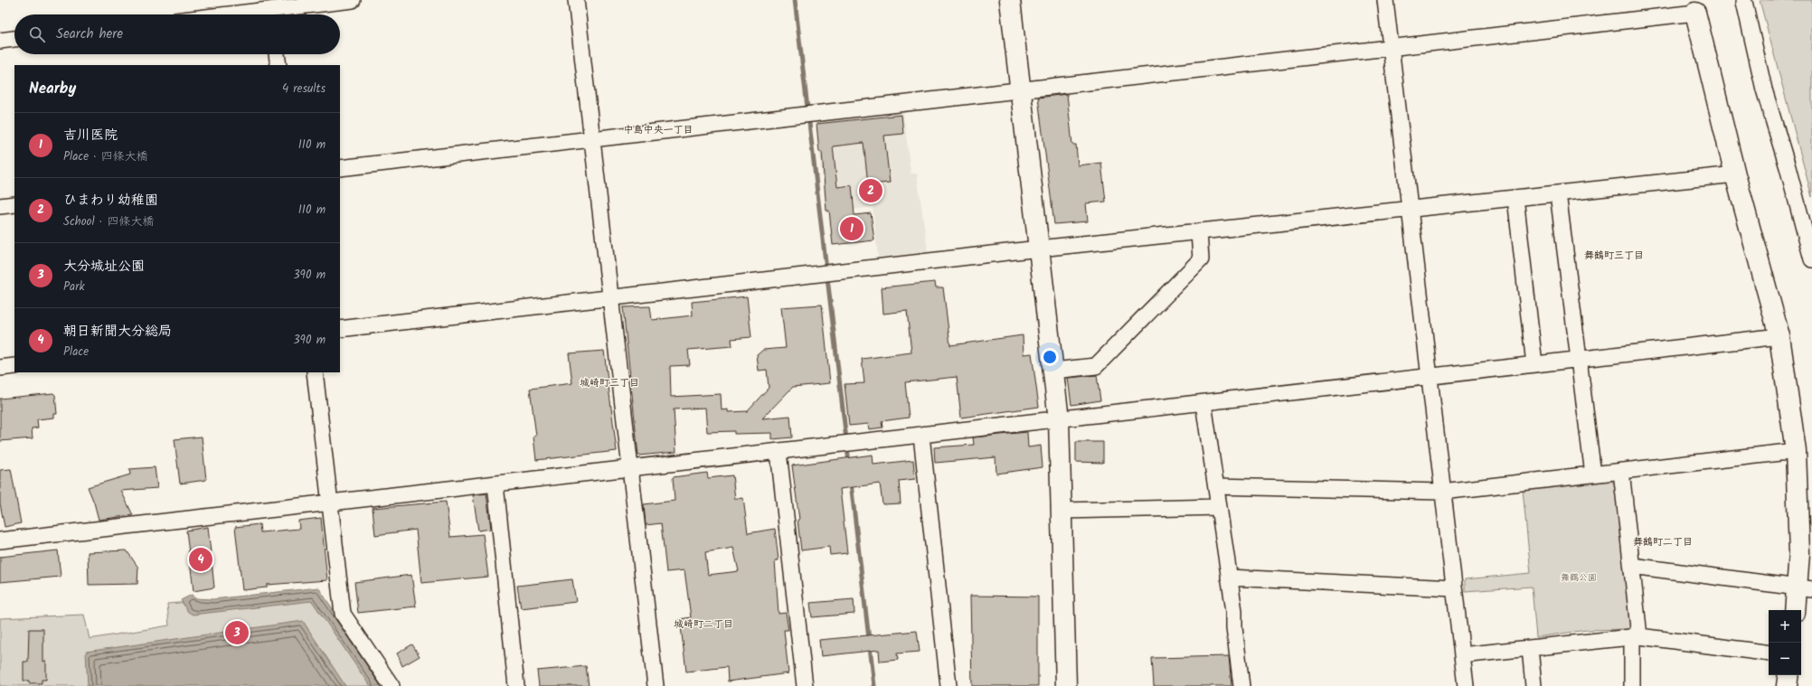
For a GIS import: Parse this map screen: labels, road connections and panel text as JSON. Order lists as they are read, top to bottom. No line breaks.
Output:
{"districts":["中島中央一丁目","舞鶴町三丁目","城崎町三丁目","舞鶴町二丁目","城崎町二丁目"],"parks":["舞鶴公園"],"page":{"search":"Search here","heading":["Nearby","4 results"],"list":[{"mark":"1","name":"吉川医院","note":"Place · 四條大橋","value":"110 m"},{"mark":"2","name":"ひまわり幼稚園","note":"School · 四條大橋","value":"110 m"},{"mark":"3","name":"大分城址公園","note":"Park","value":"390 m"},{"mark":"4","name":"朝日新聞大分総局","note":"Place","value":"390 m"}],"pins":["2","1","4","3"],"map_buttons":["+","−"]}}
